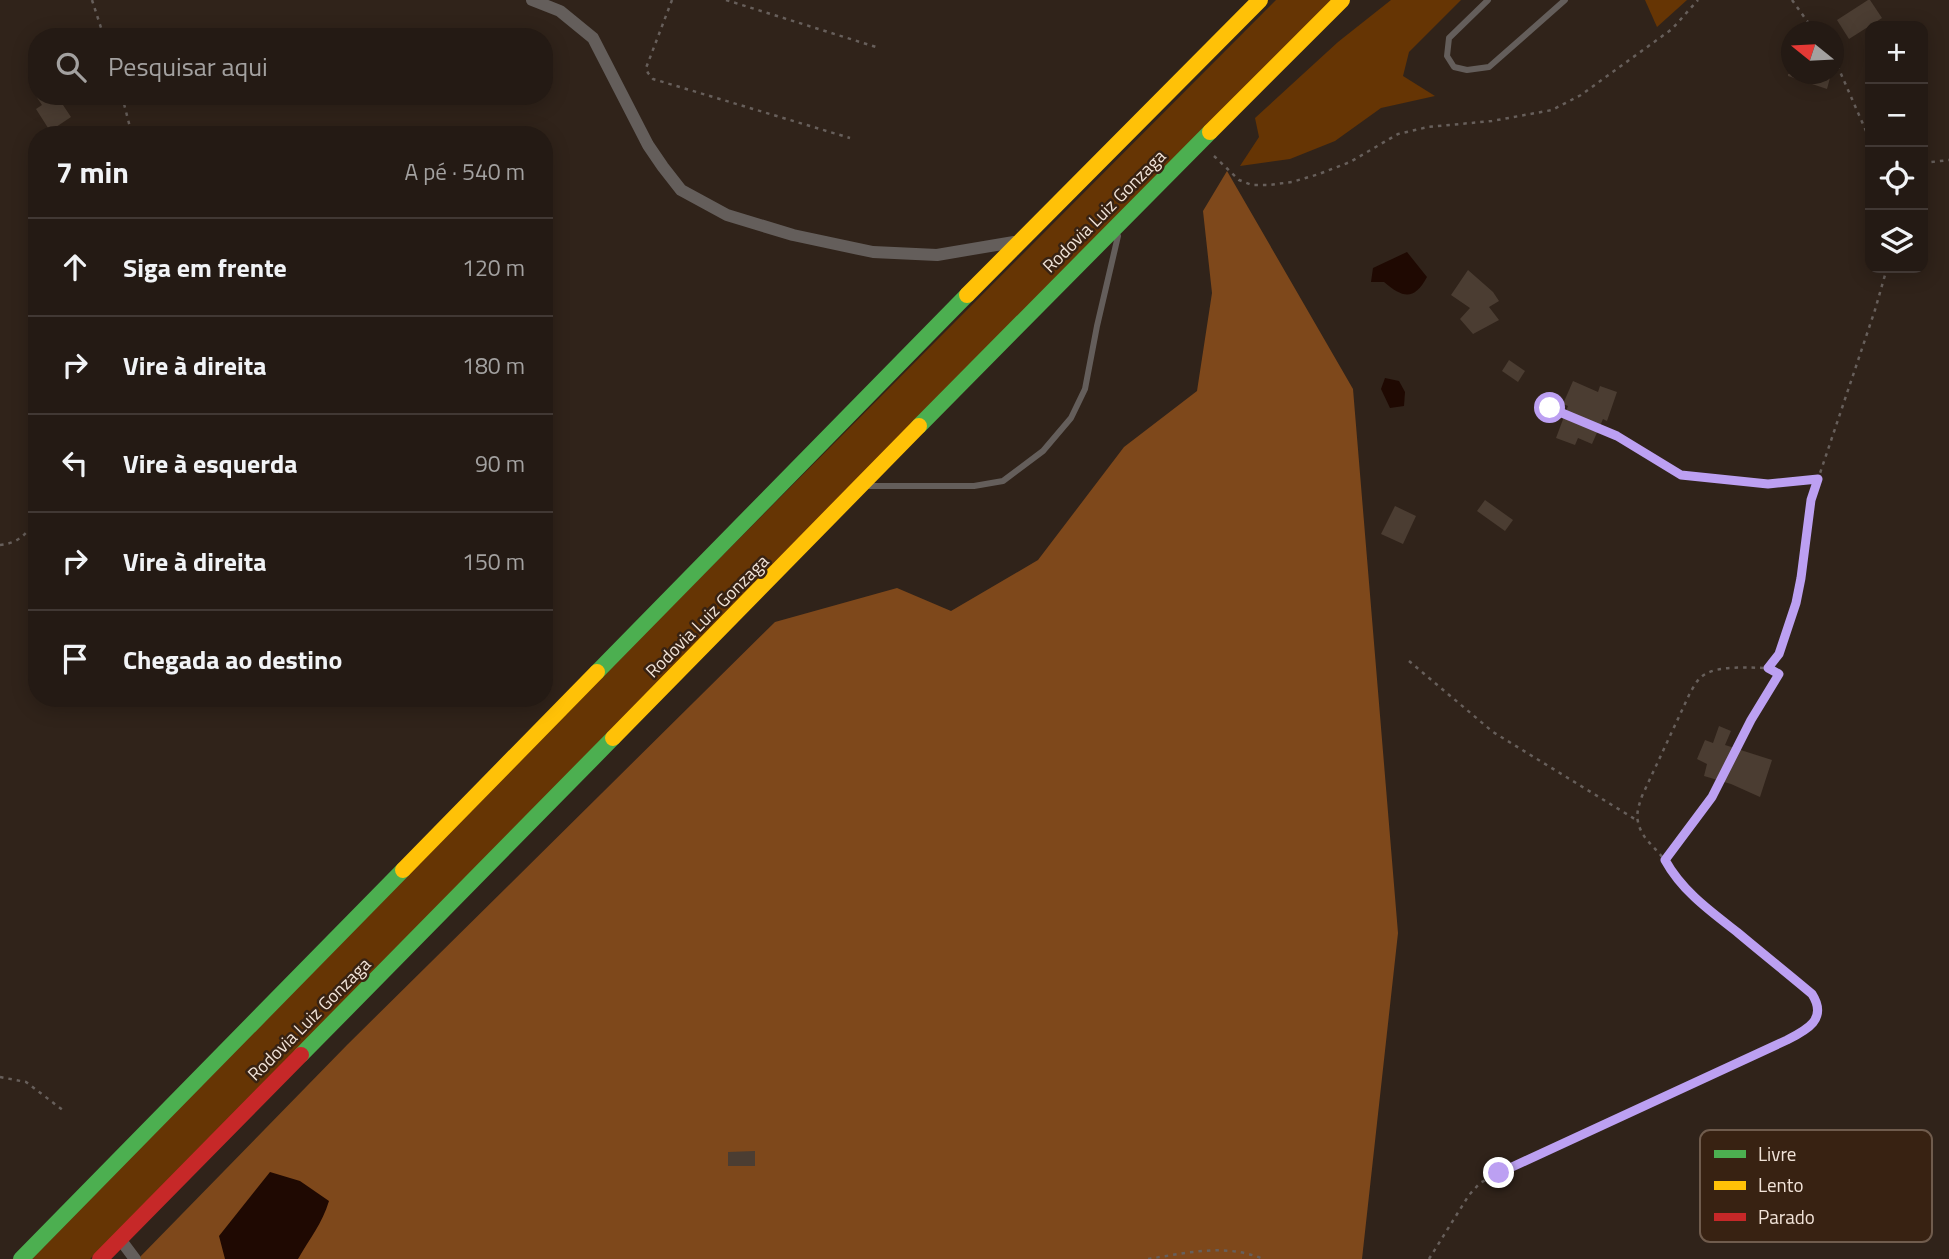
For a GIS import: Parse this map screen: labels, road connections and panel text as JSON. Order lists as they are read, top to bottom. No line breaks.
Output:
{"streets":{"highway":["Rodovia Luiz Gonzaga"]},"legend":["Livre","Lento","Parado"],"north":"left","page":{"map_buttons":["+","−"],"search":"Pesquisar aqui","heading":["7 min","A pé · 540 m"],"list":[["Siga em frente","120 m"],["Vire à direita","180 m"],["Vire à esquerda","90 m"],["Vire à direita","150 m"],"Chegada ao destino"]}}
